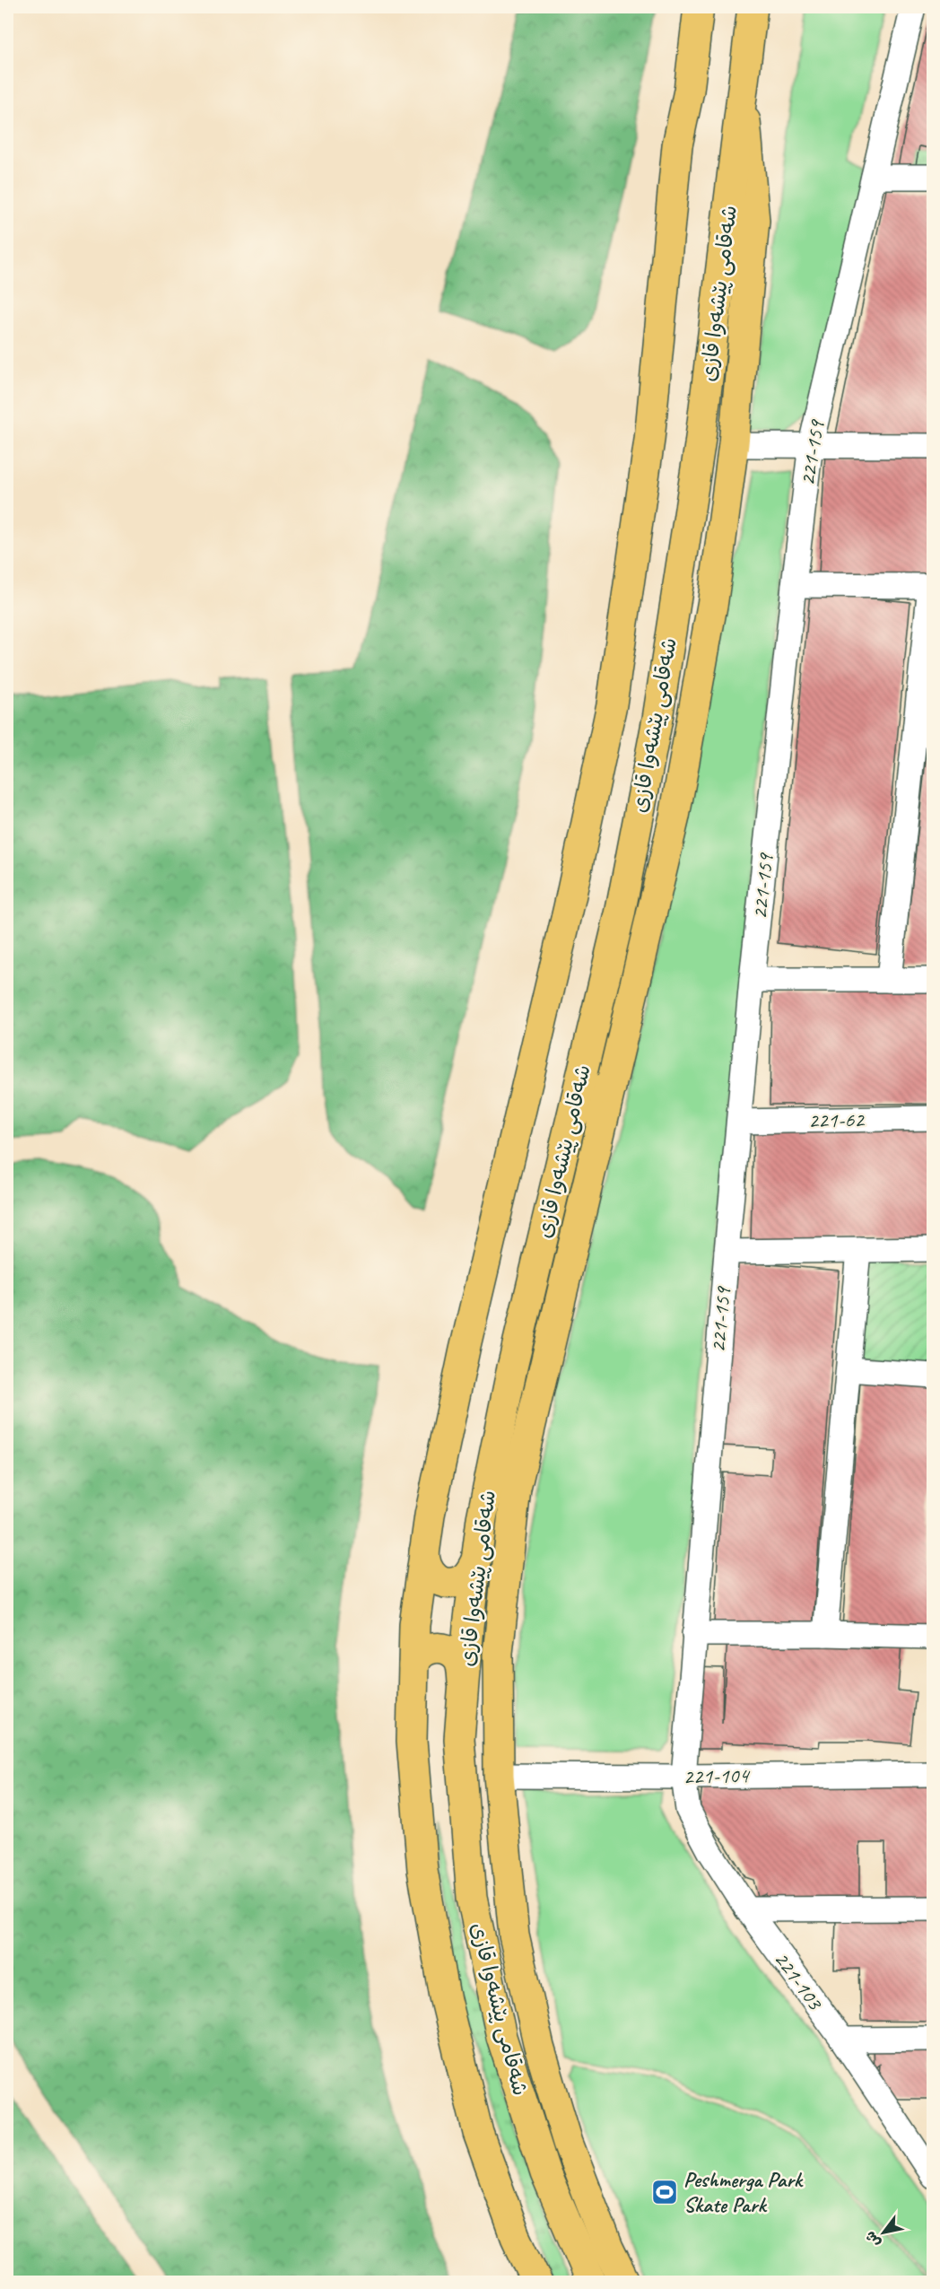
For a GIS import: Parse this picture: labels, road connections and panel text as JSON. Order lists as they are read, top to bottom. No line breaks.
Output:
{"streets":{"main road":["شەقامی پێشەوا قازی"],"street":["221-159","221-62","221-104","221-103"]},"crossings":[["221-159","221-62"],["221-159","221-104"],["221-159","221-103"],["221-104","221-103"]],"places":{"sports":["Peshmerga Park Skate Park"]},"north":"bottom left"}
